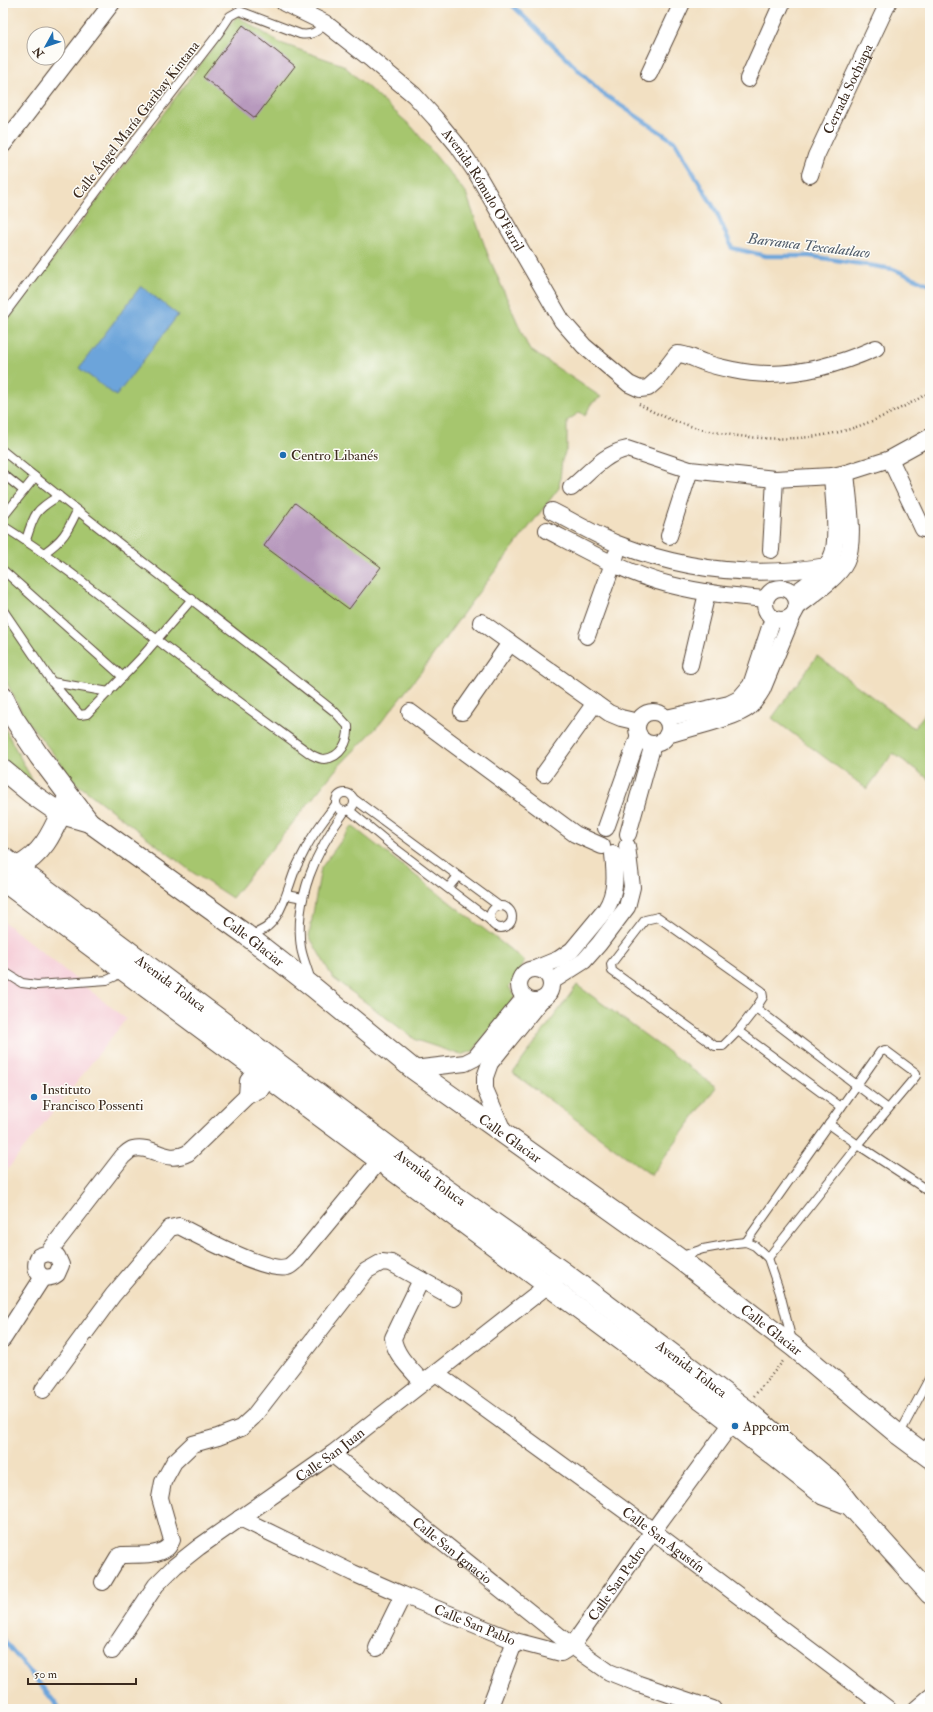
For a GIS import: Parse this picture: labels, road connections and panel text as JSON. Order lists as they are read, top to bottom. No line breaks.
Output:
{"streets":{"street":["Cerrada Sochiapa","Avenida Rómulo O'Farril","Calle Glaciar","Avenida Toluca","Calle San Juan","Calle San Agustín","Calle San Ignacio","Calle San Pedro","Calle San Pablo"],"lane":["Calle Ángel María Garibay Kintana"]},"crossings":[["Calle Ángel María Garibay Kintana","Avenida Rómulo O'Farril"],["Avenida Toluca","Calle San Juan"],["Avenida Toluca","Calle San Pedro"],["Calle San Juan","Calle San Agustín"],["Calle San Juan","Calle San Ignacio"],["Calle San Juan","Calle San Pablo"],["Calle San Agustín","Calle San Pedro"],["Calle San Ignacio","Calle San Pedro"],["Calle San Ignacio","Calle San Pablo"],["Calle San Pedro","Calle San Pablo"]],"water":["Barranca Texcalatlaco"],"places":["Centro Libanés","Instituto Francisco Possenti","Appcom"],"scale_bar":"50 m","north":"bottom left"}
